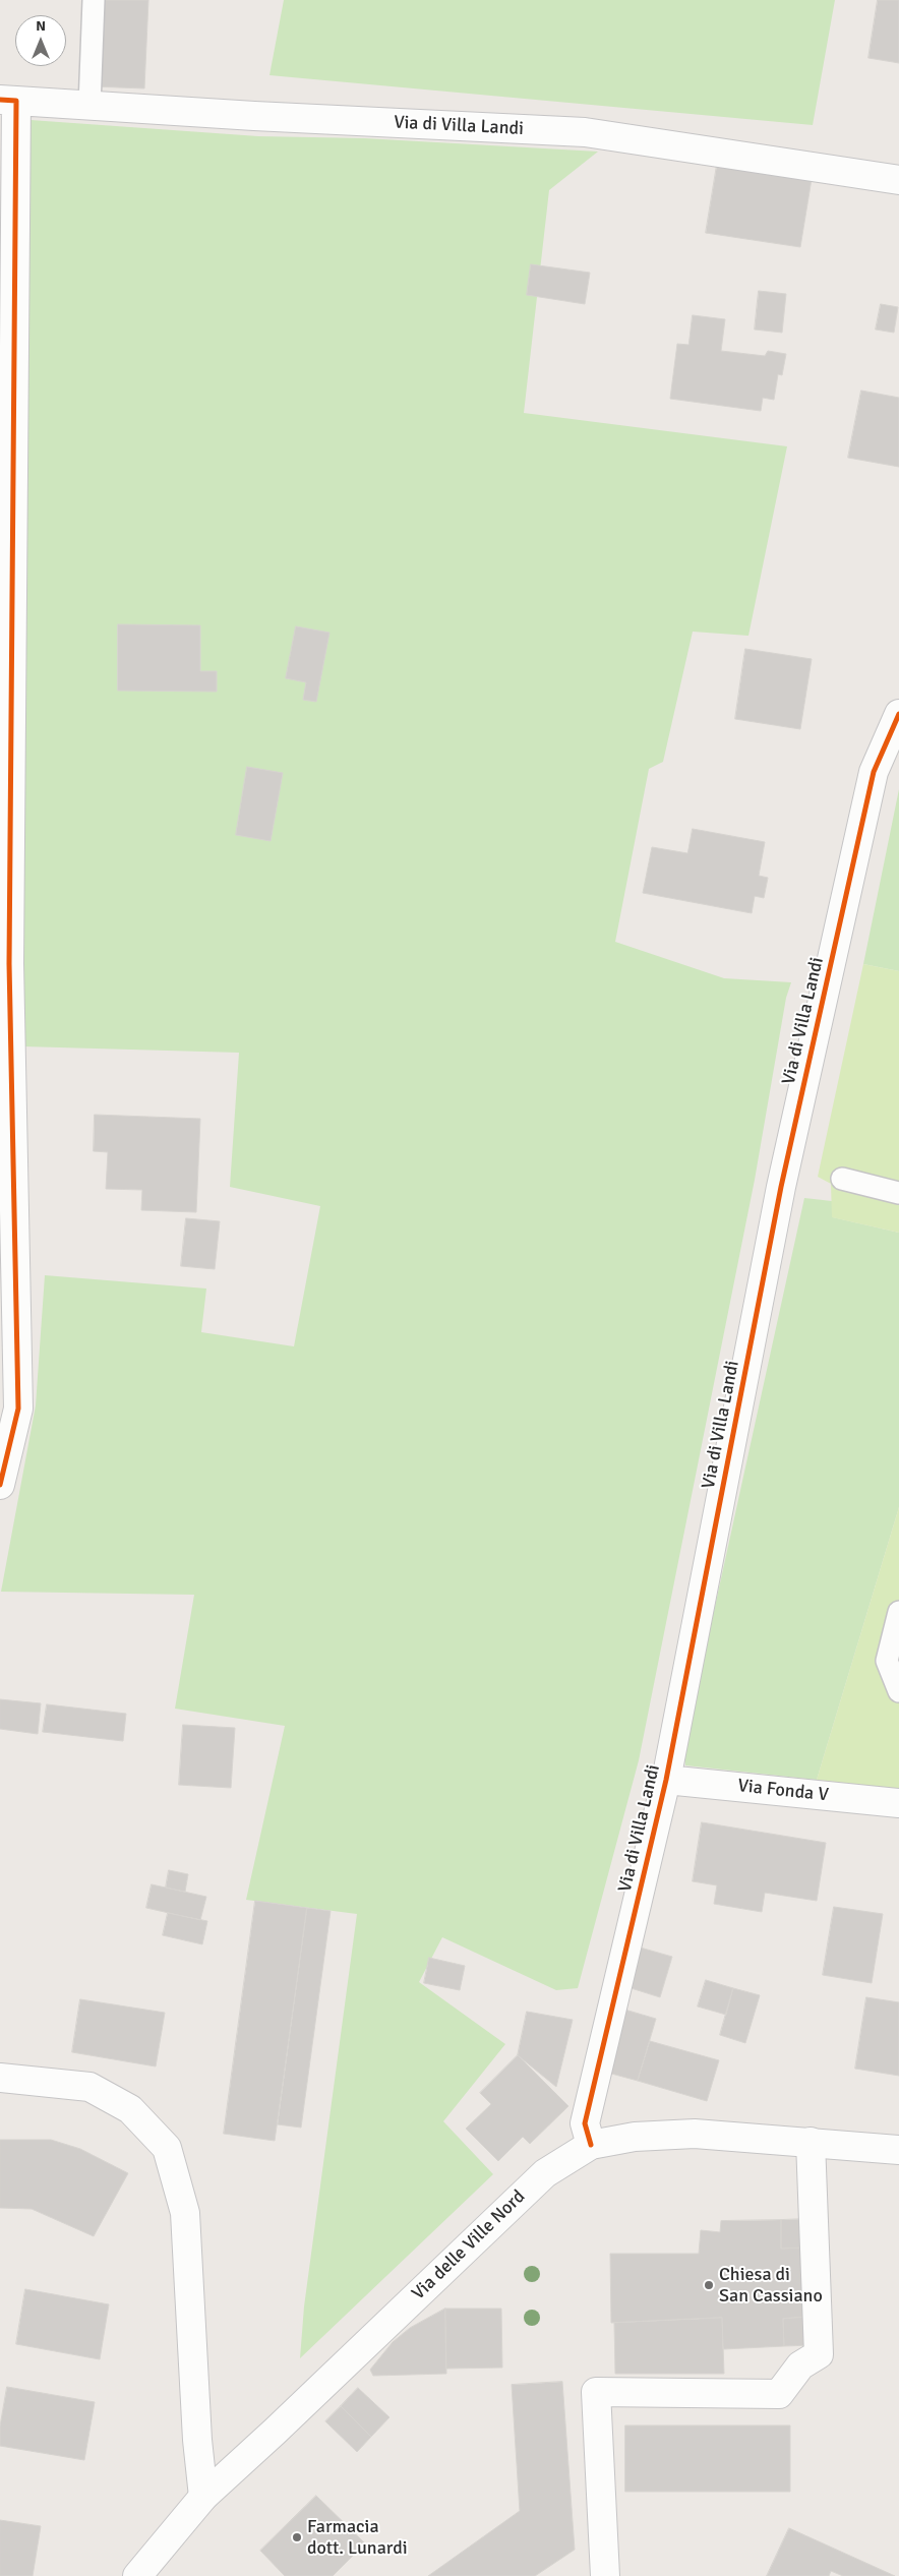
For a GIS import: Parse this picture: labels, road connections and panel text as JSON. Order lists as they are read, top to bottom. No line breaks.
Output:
{"streets":{"street":["Via di Villa Landi","Via Fonda V","Via delle Ville Nord"]},"crossings":[["Via di Villa Landi","Via Fonda V"],["Via di Villa Landi","Via delle Ville Nord"]],"places":["Chiesa di San Cassiano","Farmacia dott. Lunardi"],"north":"top"}
